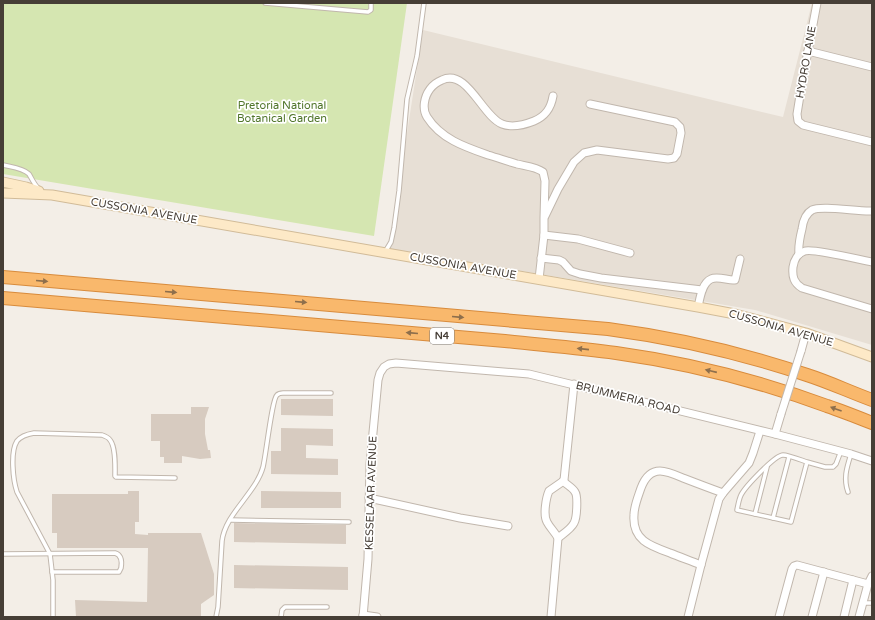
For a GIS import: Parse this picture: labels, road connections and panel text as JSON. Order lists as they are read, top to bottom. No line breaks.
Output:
{"streets":{"highway":["N4"],"main road":["CUSSONIA AVENUE"],"street":["HYDRO LANE","BRUMMERIA ROAD","KESSELAAR AVENUE"]},"crossings":[["BRUMMERIA ROAD","KESSELAAR AVENUE"]],"parks":["Pretoria National Botanical Garden"]}
